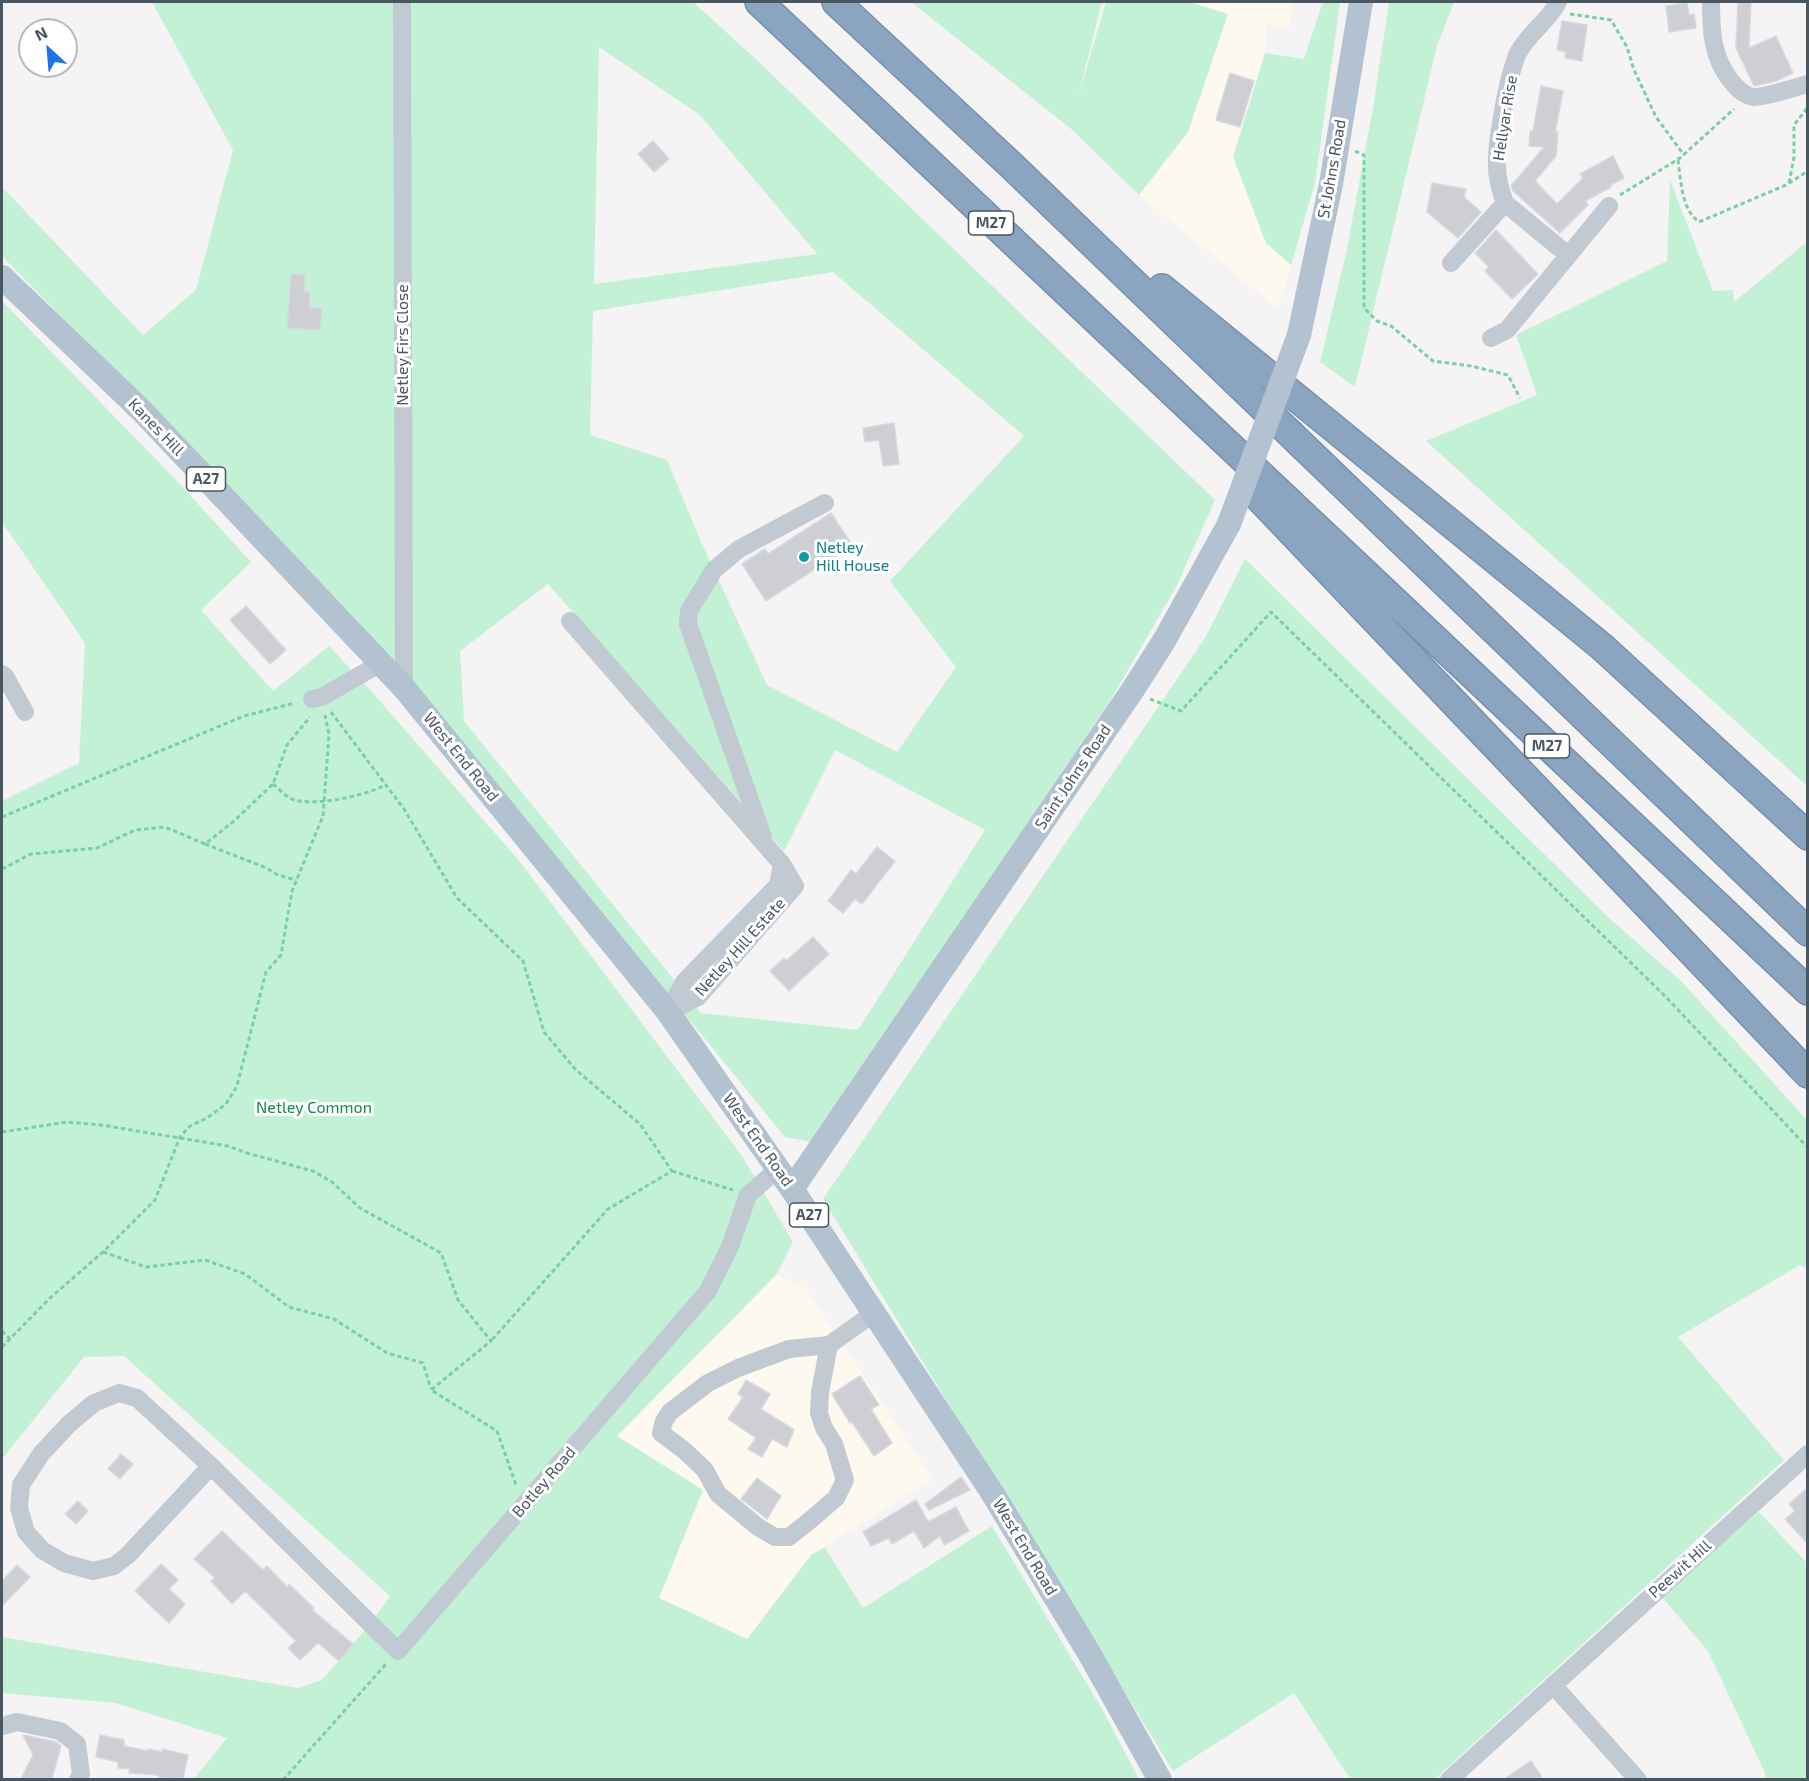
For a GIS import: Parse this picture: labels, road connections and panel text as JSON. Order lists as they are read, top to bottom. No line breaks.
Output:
{"streets":{"highway":["M27"],"main road":["St Johns Road","Kanes Hill","A27","West End Road","Saint Johns Road"],"street":["Hellyar Rise","Netley Firs Close","Netley Hill Estate","Botley Road","Peewit Hill"]},"crossings":[["St Johns Road","Saint Johns Road"],["Netley Firs Close","Kanes Hill"],["Netley Firs Close","West End Road"],["Kanes Hill","West End Road"],["West End Road","Saint Johns Road"],["West End Road","Netley Hill Estate"],["West End Road","Botley Road"]],"parks":["Netley Common"],"places":["Netley Hill House"],"north":"top left"}
